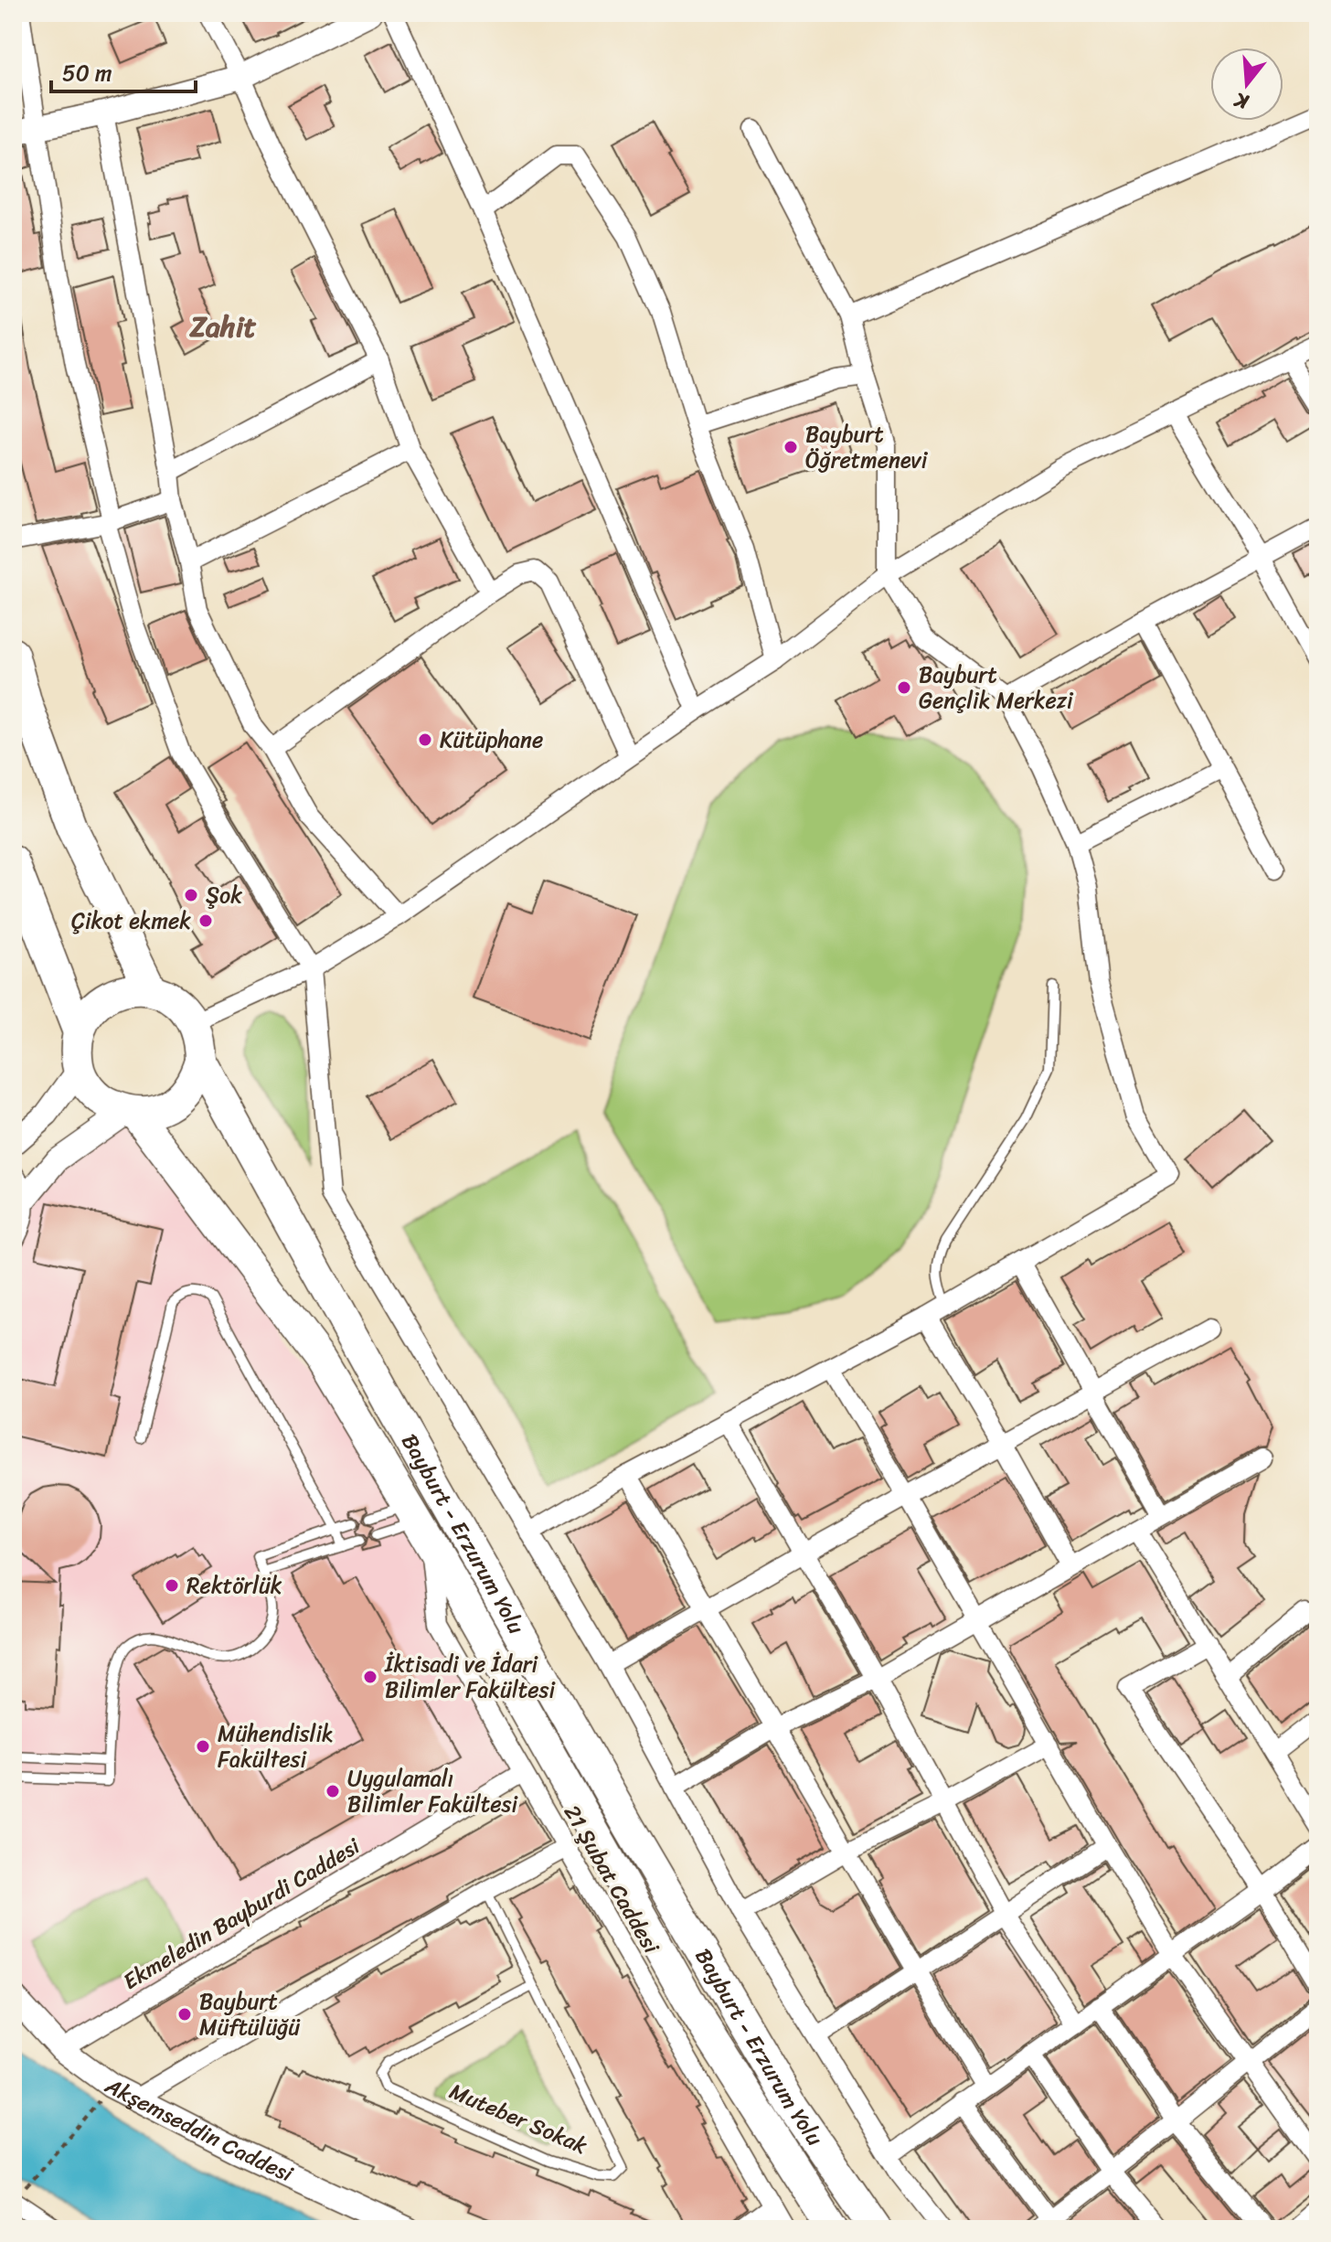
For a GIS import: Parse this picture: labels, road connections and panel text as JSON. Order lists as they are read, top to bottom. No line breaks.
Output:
{"streets":{"highway":["Bayburt - Erzurum Yolu"],"street":["21 Şubat Caddesi","Ekmeledin Bayburdi Caddesi","Akşemseddin Caddesi"],"lane":["Muteber Sokak"]},"crossings":[["Bayburt - Erzurum Yolu","21 Şubat Caddesi"],["21 Şubat Caddesi","Ekmeledin Bayburdi Caddesi"],["Ekmeledin Bayburdi Caddesi","Akşemseddin Caddesi"]],"districts":["Zahit"],"places":["Bayburt Öğretmenevi","Bayburt Gençlik Merkezi","Kütüphane","Şok","Çikot ekmek","Rektörlük","İktisadi ve İdari Bilimler Fakültesi","Mühendislik Fakültesi","Uygulamalı Bilimler Fakültesi","Bayburt Müftülüğü"],"scale_bar":"50 m","north":"bottom"}
